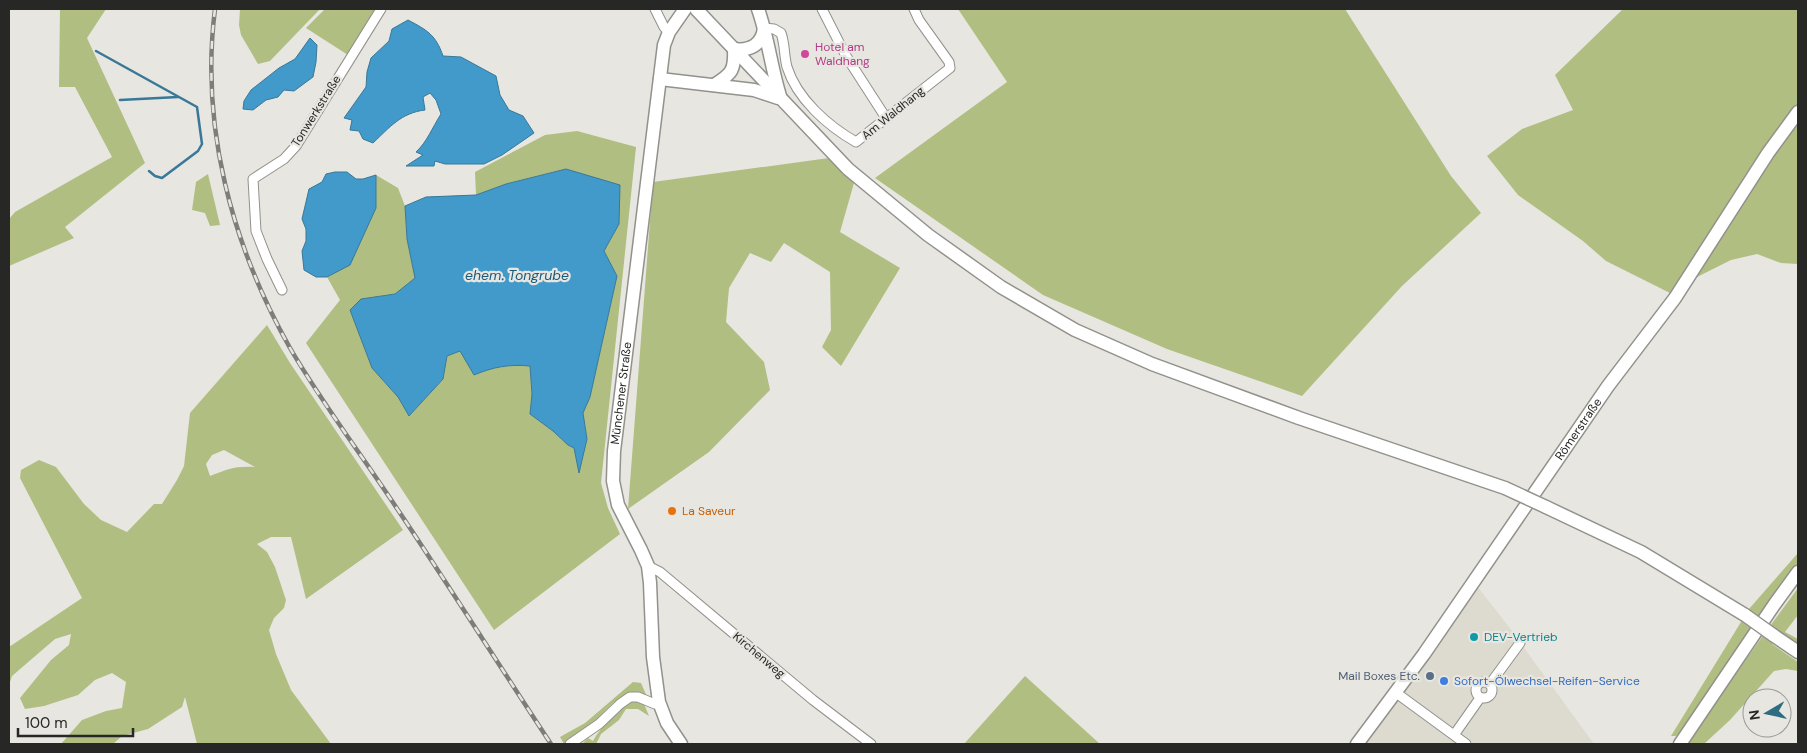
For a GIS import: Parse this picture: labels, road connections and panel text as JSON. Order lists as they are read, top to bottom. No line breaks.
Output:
{"streets":{"street":["Tonwerkstraße","Am Waldhang","Münchener Straße","Römerstraße","Kirchenweg"]},"crossings":[["Münchener Straße","Kirchenweg"]],"water":["ehem. Tongrube"],"places":["Hotel am Waldhang","La Saveur","DEV-Vertrieb","Mail Boxes Etc.","Sofort-Ölwechsel-Reifen-Service"],"scale_bar":"100 m","north":"left"}
